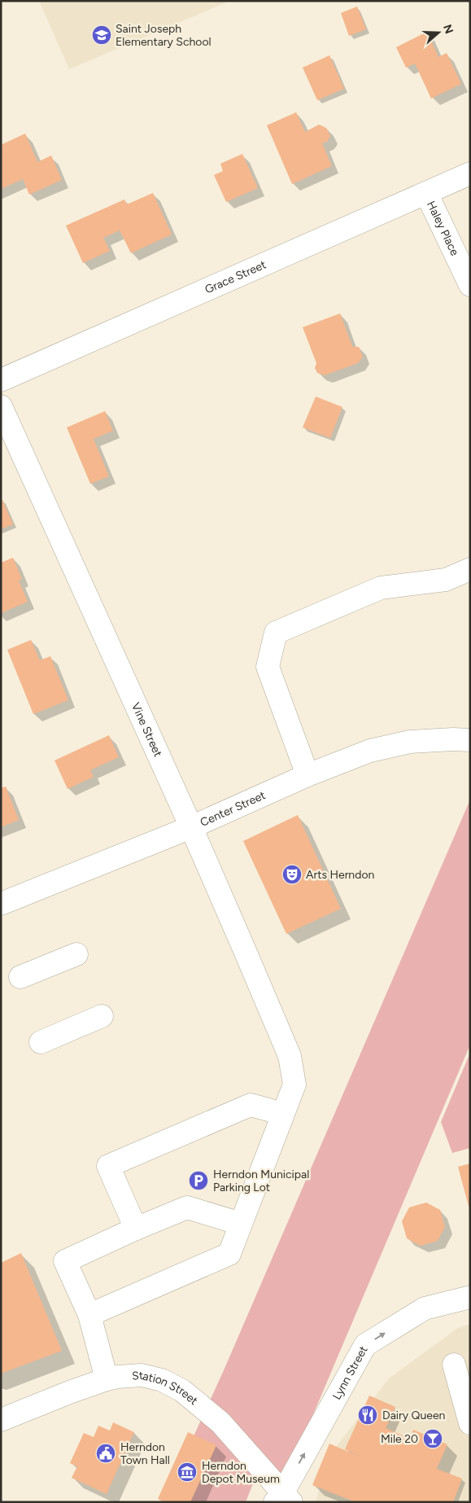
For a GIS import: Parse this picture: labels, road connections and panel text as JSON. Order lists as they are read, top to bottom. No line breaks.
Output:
{"streets":{"street":["Haley Place","Grace Street","Vine Street","Center Street","Lynn Street","Station Street"]},"crossings":[["Haley Place","Grace Street"],["Vine Street","Center Street"],["Lynn Street","Station Street"]],"one_way":["Lynn Street"],"places":{"school or university":["Saint Joseph Elementary School"],"theatre":["Arts Herndon"],"parking":["Herndon Municipal Parking Lot"],"restaurant":["Dairy Queen"],"bar":["Mile 20"],"public building":["Herndon Town Hall"],"museum":["Herndon Depot Museum"]},"north":"right"}
